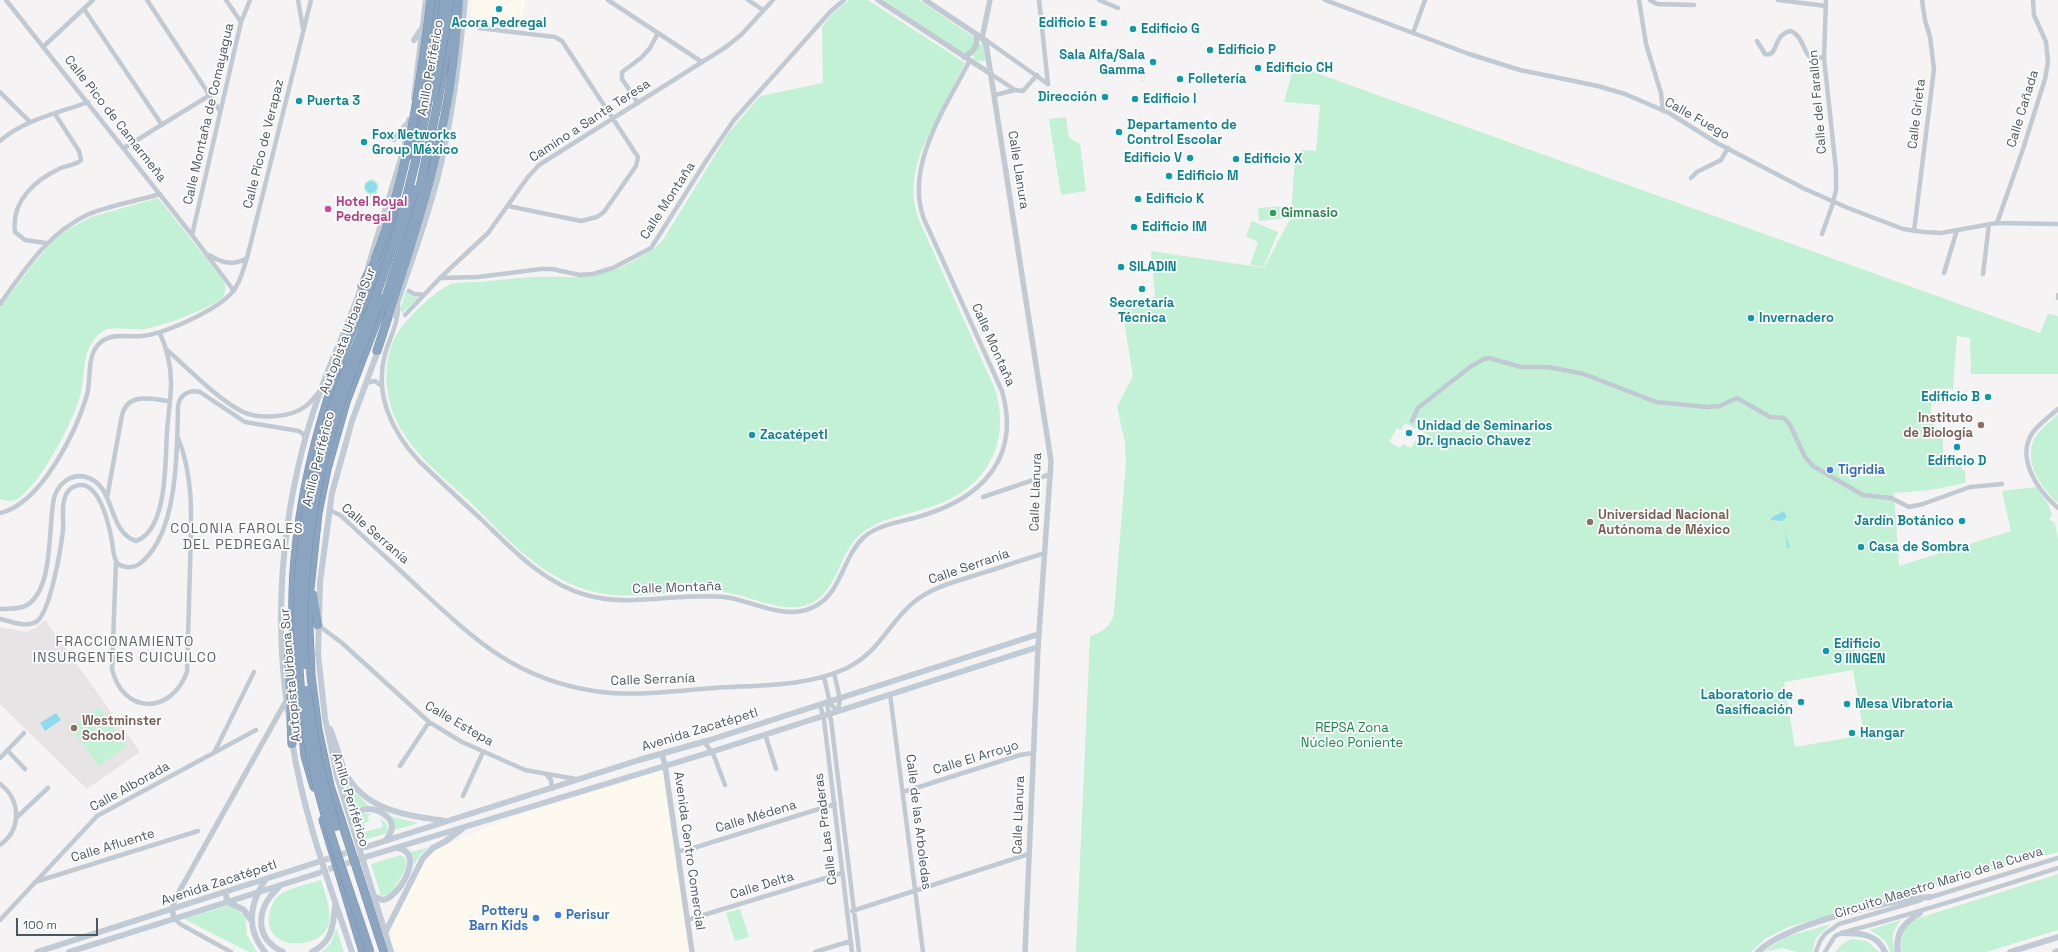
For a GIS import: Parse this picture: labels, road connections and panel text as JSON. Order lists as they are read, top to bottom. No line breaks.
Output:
{"streets":{"highway":["Anillo Periférico","Autopista Urbana Sur"],"main road":["Avenida Zacatépetl"],"street":["Calle del Farallón","Calle Cañada","Calle Montaña de Comayagua","Calle Grieta","Calle Pico de Camarmeña","Calle Fuego","Camino a Santa Teresa","Calle Pico de Verapaz","Calle Llanura","Calle Montaña","Calle Serranía","Calle Estepa","Calle El Arroyo","Calle Alborada","Calle Médena","Calle de las Arboledas","Calle Las Praderas","Calle Afluente","Avenida Centro Comercial","Circuito Maestro Mario de la Cueva","Calle Delta"]},"crossings":[["Calle del Farallón","Calle Fuego"],["Calle Cañada","Calle Fuego"],["Calle Montaña de Comayagua","Calle Pico de Camarmeña"],["Calle Grieta","Calle Fuego"],["Calle Pico de Camarmeña","Calle Pico de Verapaz"],["Camino a Santa Teresa","Calle Montaña"],["Calle Llanura","Calle Serranía"],["Calle Llanura","Avenida Zacatépetl"],["Calle Llanura","Calle El Arroyo"],["Calle Estepa","Avenida Zacatépetl"],["Avenida Zacatépetl","Calle de las Arboledas"],["Avenida Zacatépetl","Calle Las Praderas"],["Avenida Zacatépetl","Avenida Centro Comercial"],["Calle El Arroyo","Calle de las Arboledas"],["Calle Alborada","Calle Afluente"],["Calle Médena","Calle Las Praderas"],["Calle Médena","Avenida Centro Comercial"],["Calle Las Praderas","Calle Delta"],["Avenida Centro Comercial","Calle Delta"]],"districts":["COLONIA FAROLES DEL PEDREGAL","FRACCIONAMIENTO INSURGENTES CUICUILCO"],"parks":["REPSA Zona Núcleo Poniente"],"places":["Acora Pedregal","Edificio E","Edificio G","Edificio P","Sala Alfa/Sala Gamma","Edificio CH","Folletería","Dirección","Edificio I","Puerta 3","Departamento de Control Escolar","Fox Networks Group México","Edificio V","Edificio X","Edificio M","Edificio K","Hotel Royal Pedregal","Gimnasio","Edificio IM","SILADIN","Secretaría Técnica","Invernadero","Edificio B","Instituto de Biología","Unidad de Seminarios Dr. Ignacio Chavez","Zacatépetl","Edificio D","Tigridia","Jardín Botánico","Universidad Nacional Autónoma de México","Casa de Sombra","Edificio 9 IINGEN","Laboratorio de Gasificación","Mesa Vibratoria","Westminster School","Hangar","Perisur","Pottery Barn Kids"],"scale_bar":"100 m"}
